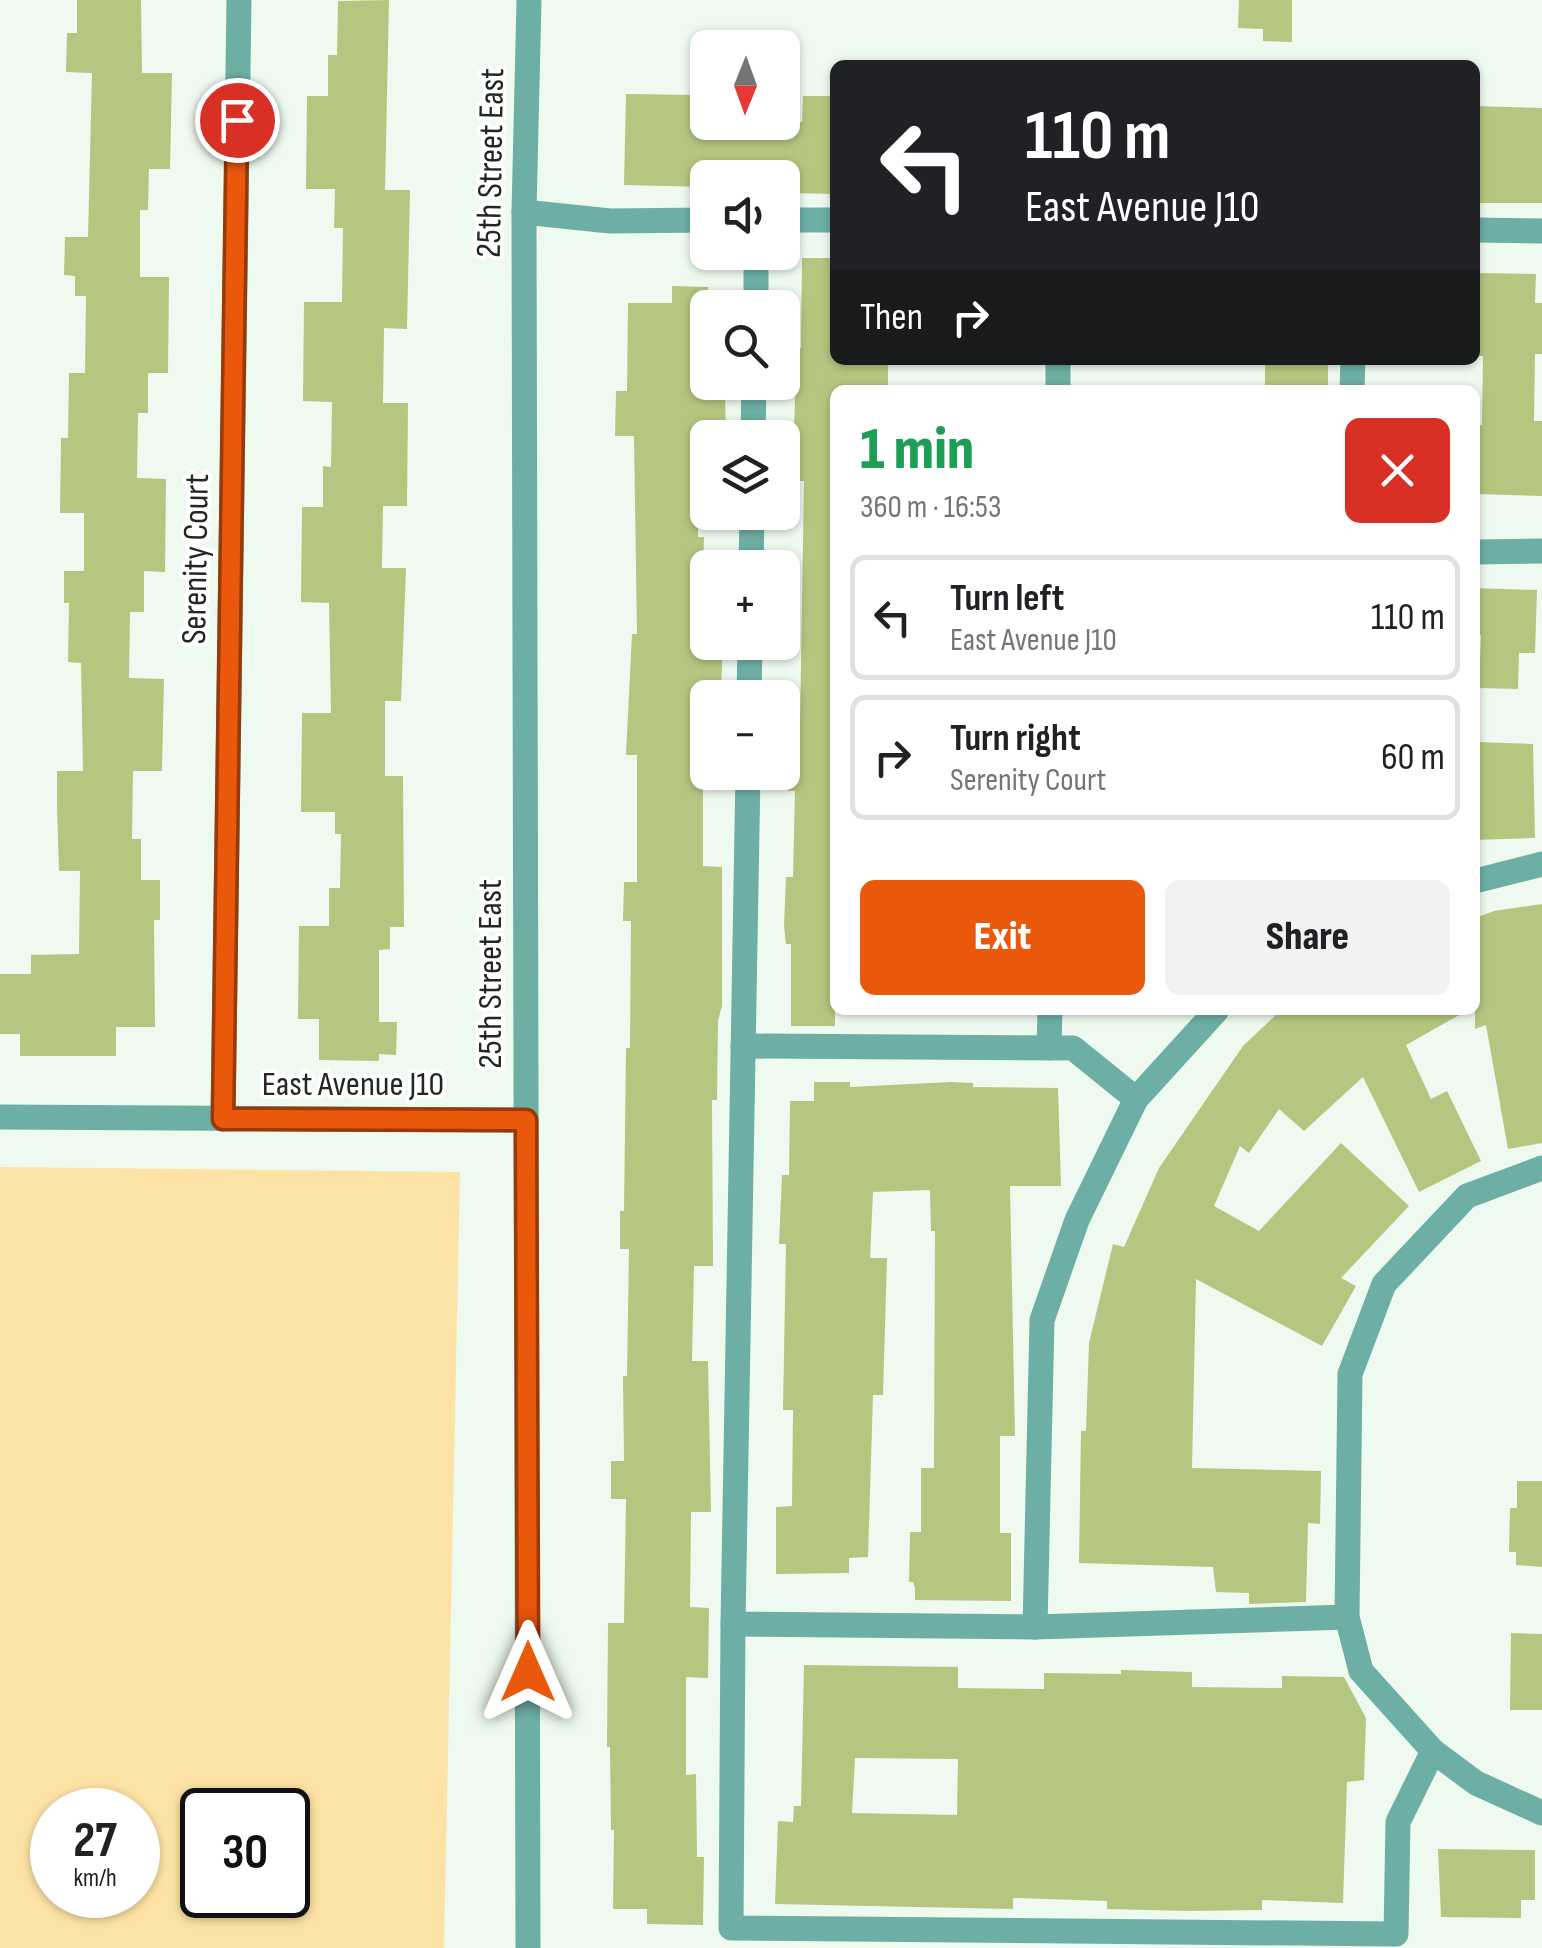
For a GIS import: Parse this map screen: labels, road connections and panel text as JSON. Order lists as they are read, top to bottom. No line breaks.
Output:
{"streets":{"street":["25th Street East","Serenity Court","East Avenue J10"]},"crossings":[["25th Street East","East Avenue J10"],["Serenity Court","East Avenue J10"]],"north":"bottom","page":{"map_buttons":["+","−"],"turn":["110 m","East Avenue J10"],"then":"Then","heading":["1 min","360 m · 16:53"],"list":[{"name":"Turn left","note":"East Avenue J10","value":"110 m"},{"name":"Turn right","note":"Serenity Court","value":"60 m"}],"buttons":["Exit","Share"],"speed":"27 km/h","limit":"30"}}
